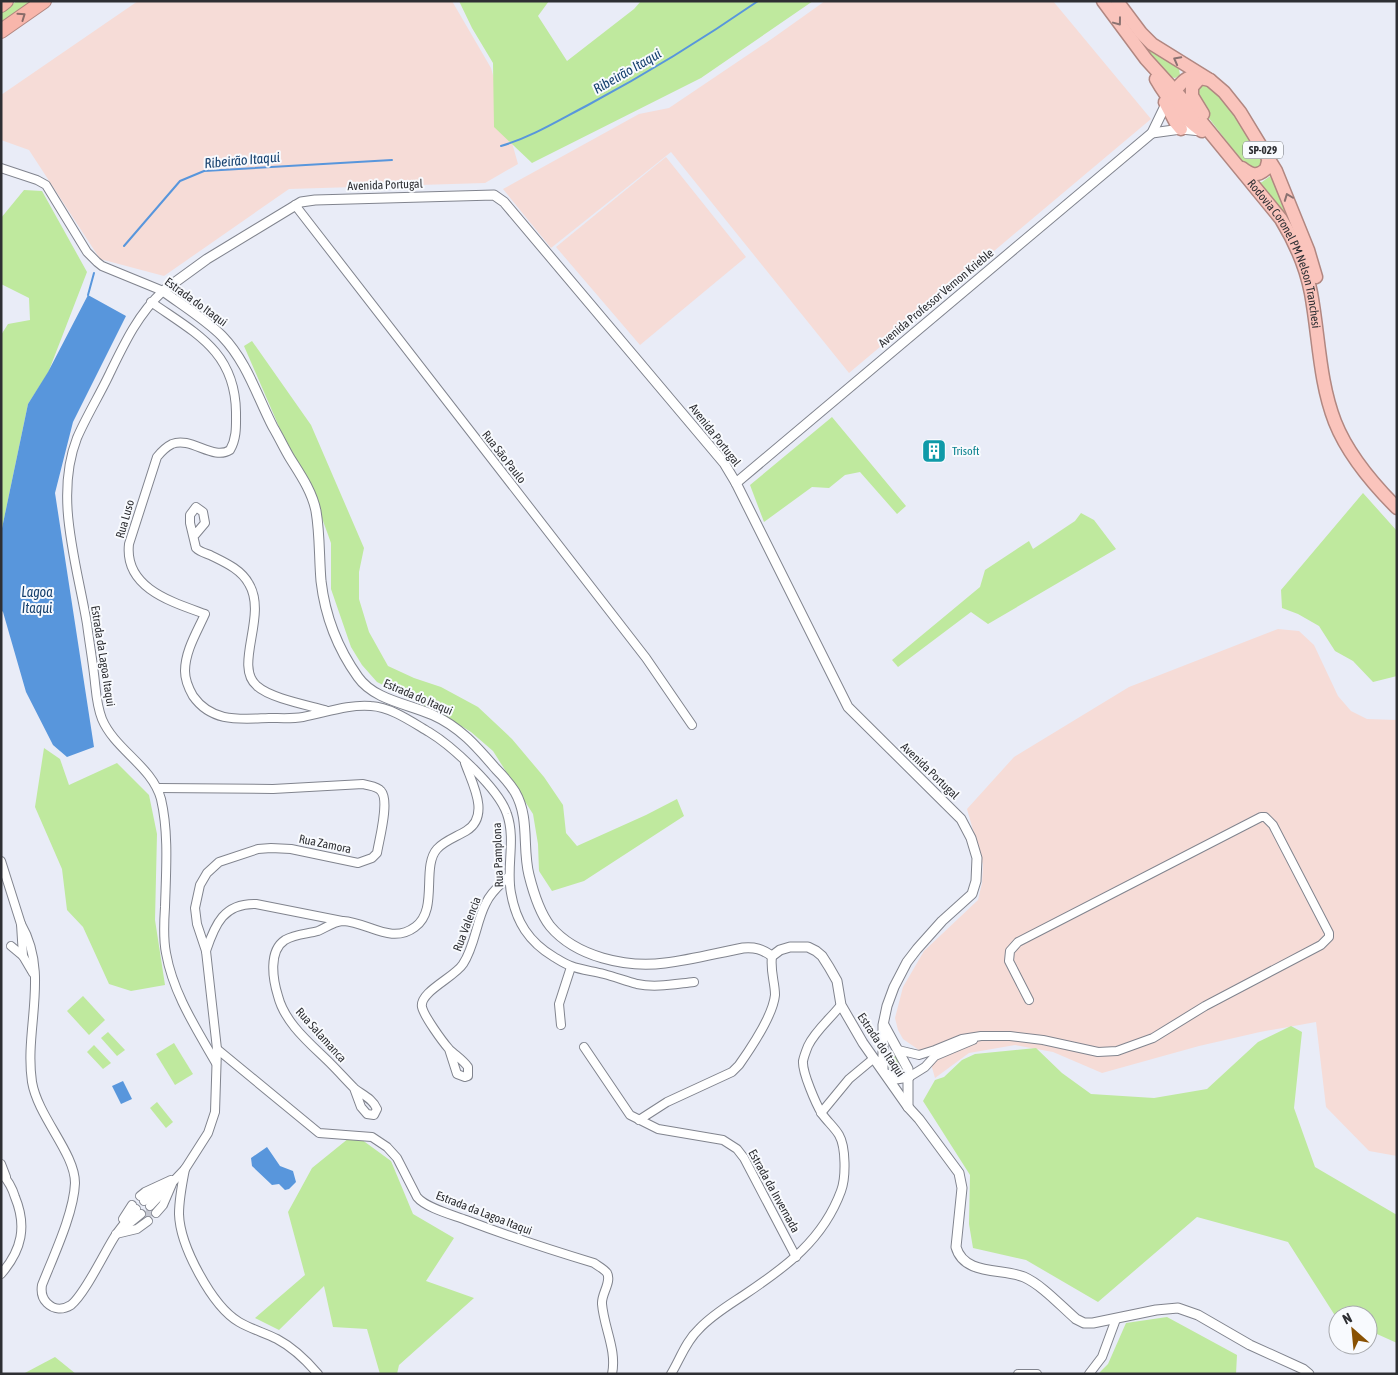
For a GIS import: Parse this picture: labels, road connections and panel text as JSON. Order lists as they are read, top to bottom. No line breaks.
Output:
{"streets":{"highway":["SP-029","Rodovia Coronel PM Nelson Tranchesi"],"street":["Avenida Portugal","Avenida Professor Vernon Krieble","Estrada do Itaqui","Rua São Paulo","Rua Luso","Estrada da Lagoa Itaqui","Rua Zamora","Rua Pamplona","Rua Valencia","Rua Salamanca","Estrada da Invernada"]},"crossings":[["SP-029","Rodovia Coronel PM Nelson Tranchesi"],["SP-029","Avenida Professor Vernon Krieble"],["Avenida Portugal","Avenida Professor Vernon Krieble"],["Avenida Portugal","Estrada do Itaqui"],["Avenida Portugal","Rua São Paulo"],["Avenida Portugal","Rua Luso"],["Avenida Portugal","Estrada da Lagoa Itaqui"],["Rodovia Coronel PM Nelson Tranchesi","Avenida Professor Vernon Krieble"],["Rua Luso","Estrada da Lagoa Itaqui"],["Rua Luso","Rua Pamplona"],["Estrada da Lagoa Itaqui","Rua Zamora"],["Rua Pamplona","Rua Valencia"]],"water":["Ribeirão Itaqui","Lagoa Itaqui"],"places":{"building":["Trisoft"]},"north":"top left"}
